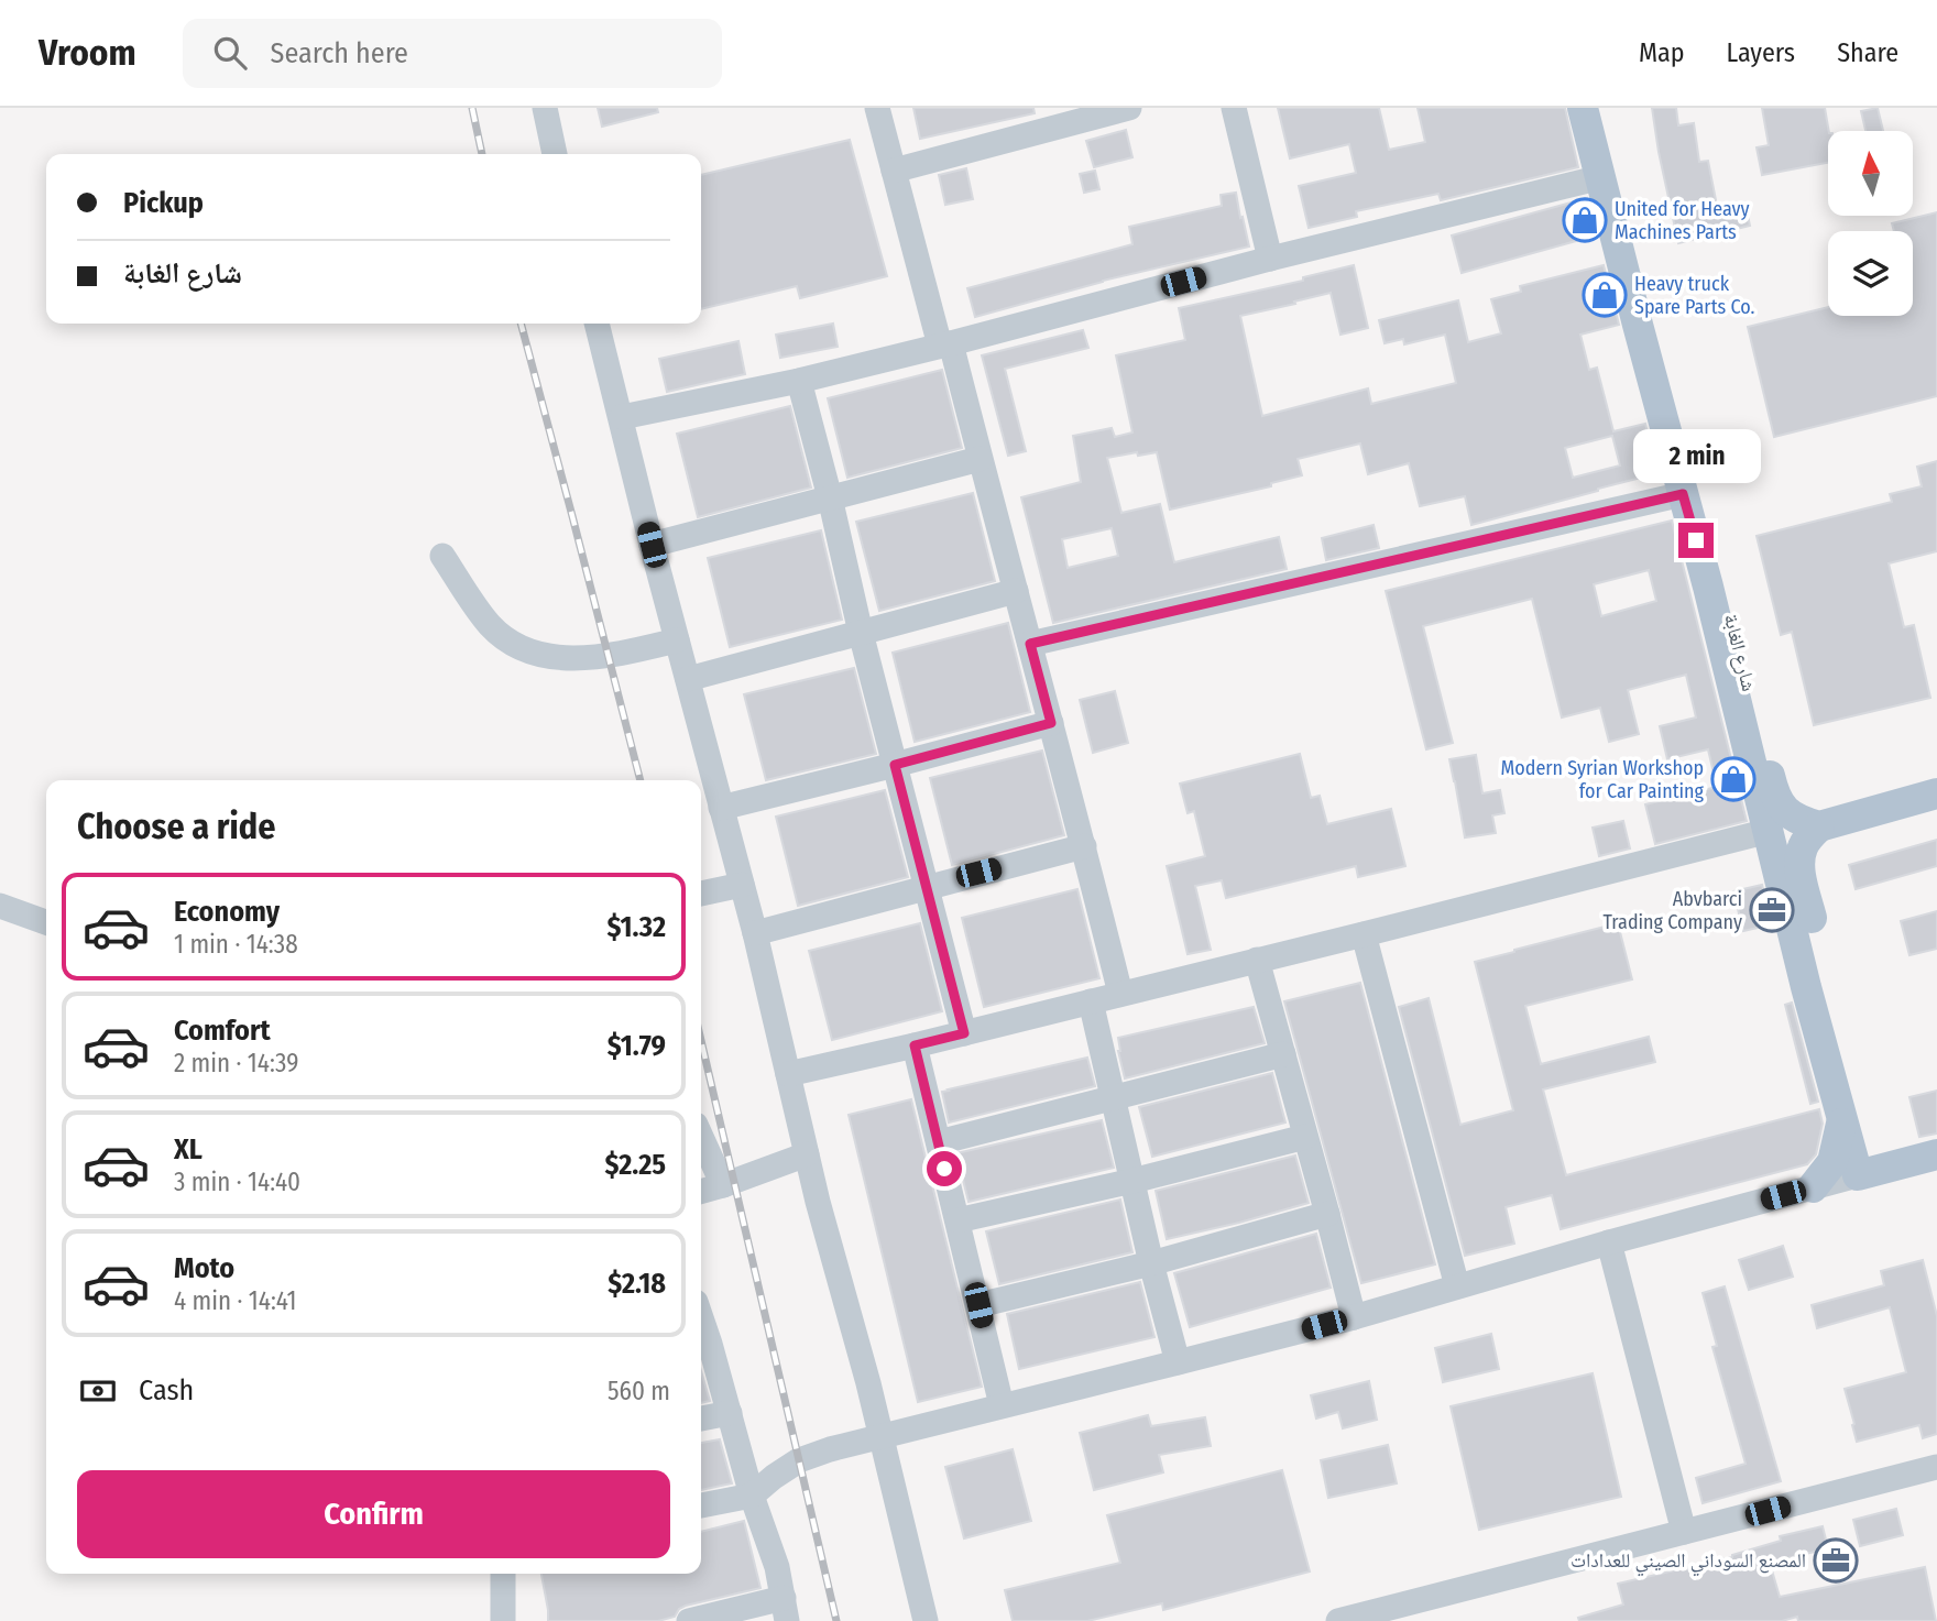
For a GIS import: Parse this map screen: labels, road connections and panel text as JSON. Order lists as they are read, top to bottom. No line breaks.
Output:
{"streets":{"main road":["شارع الغابة"]},"places":{"shop":["United for Heavy Machines Parts","Heavy truck Spare Parts Co.","Modern Syrian Workshop for Car Painting"],"office":["Abvbarci Trading Company","المصنع السوداني الصيني للعدادات"]},"north":"top","page":{"header":"Vroom","search":"Search here","nav":["Map","Layers","Share"],"banner":["Pickup","شارع الغابة"],"bubble":"2 min","heading":"Choose a ride","list":[{"name":"Economy","note":"1 min · 14:38","value":"$1.32"},{"name":"Comfort","note":"2 min · 14:39","value":"$1.79"},{"name":"XL","note":"3 min · 14:40","value":"$2.25"},{"name":"Moto","note":"4 min · 14:41","value":"$2.18"}],"pay":["Cash","560 m"],"buttons":"Confirm"}}
